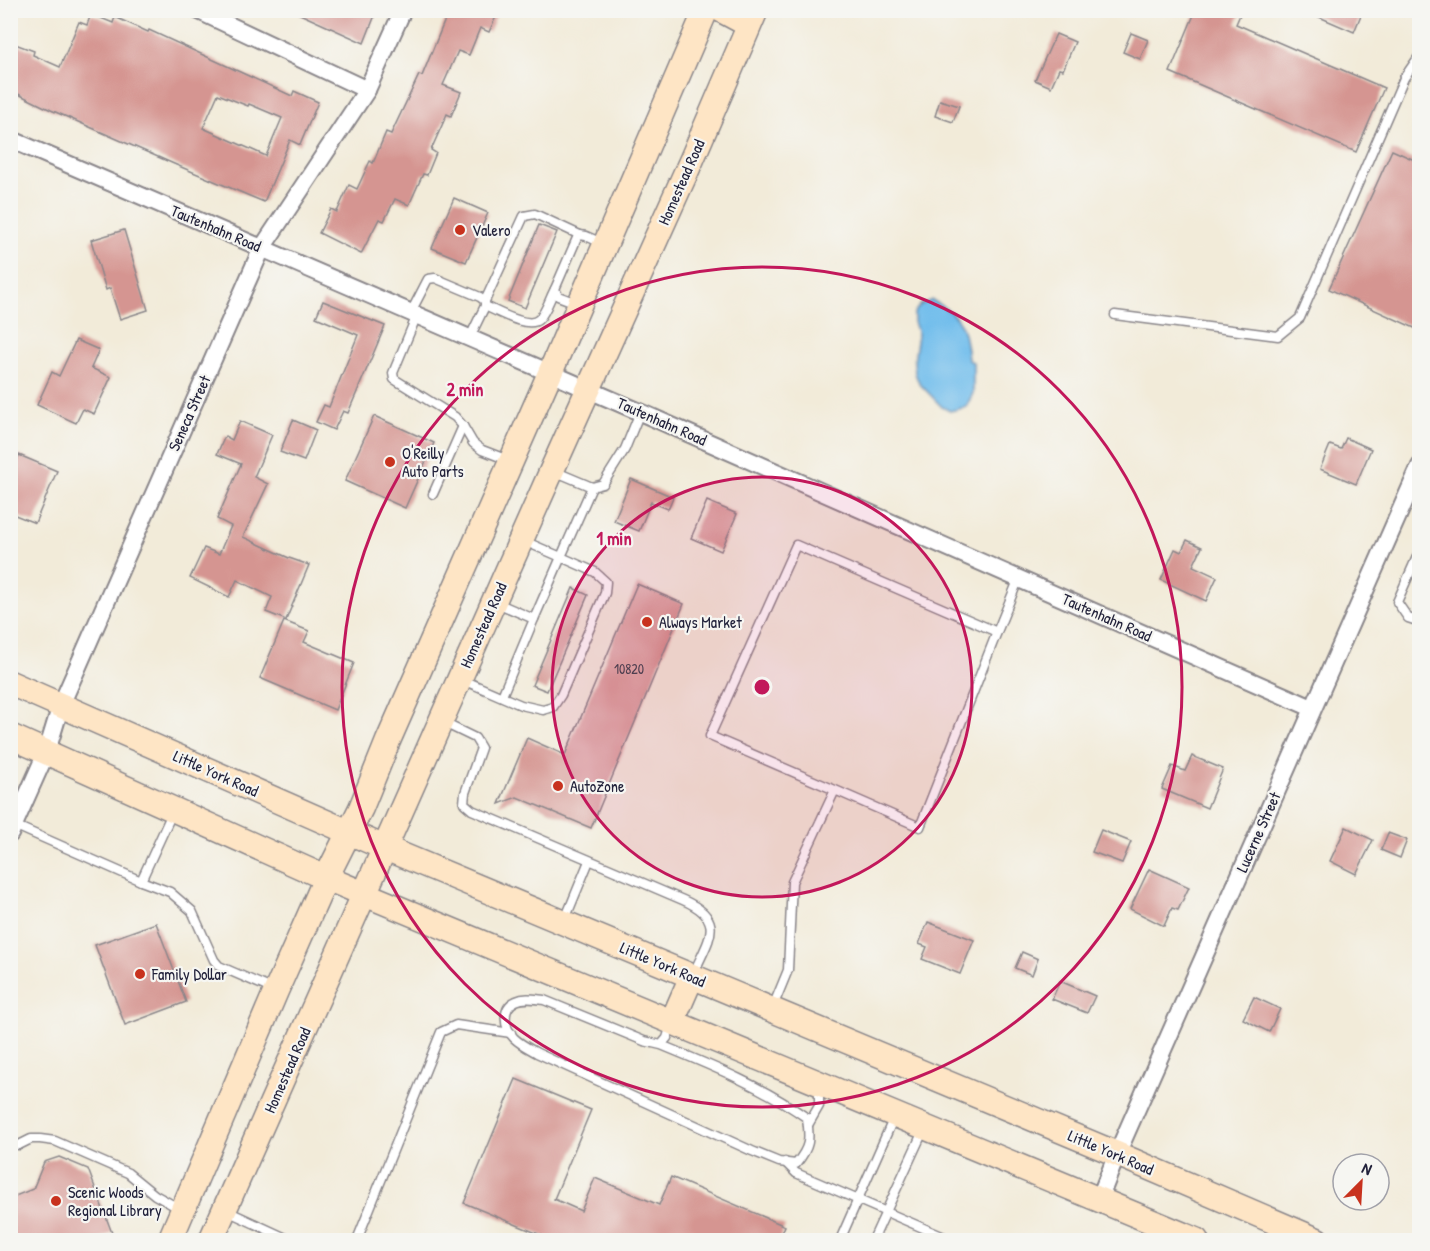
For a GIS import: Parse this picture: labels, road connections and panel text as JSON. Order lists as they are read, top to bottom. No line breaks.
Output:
{"streets":{"main road":["Homestead Road","Little York Road"],"street":["Tautenhahn Road","Seneca Street","Lucerne Street"]},"crossings":[["Homestead Road","Tautenhahn Road"],["Homestead Road","Little York Road"],["Tautenhahn Road","Seneca Street"],["Tautenhahn Road","Lucerne Street"],["Seneca Street","Little York Road"],["Little York Road","Lucerne Street"]],"places":["Valero","O'Reilly Auto Parts","Always Market","AutoZone","Family Dollar","Scenic Woods Regional Library"],"house_numbers":["10820"],"north":"top right","rings":["2 min","1 min"]}
